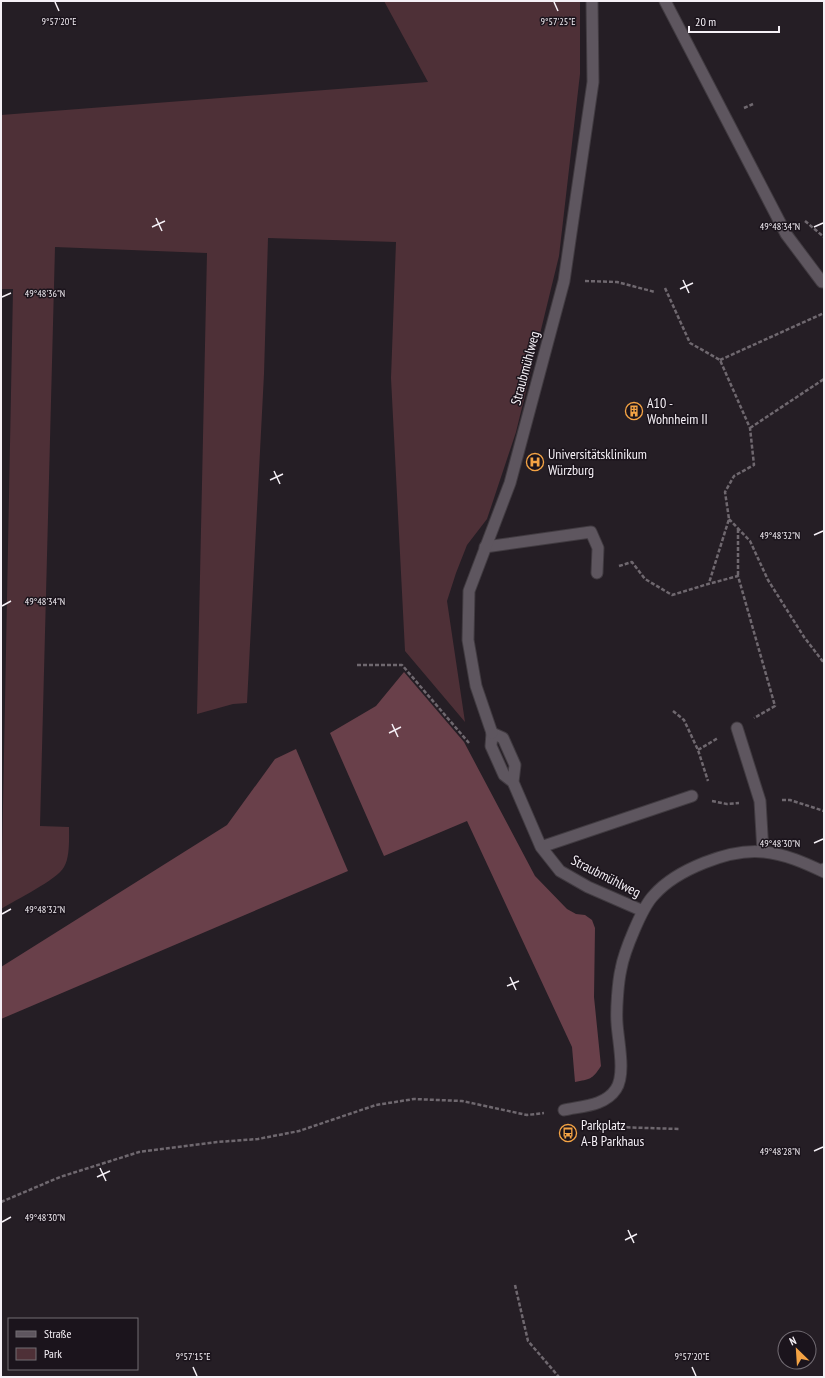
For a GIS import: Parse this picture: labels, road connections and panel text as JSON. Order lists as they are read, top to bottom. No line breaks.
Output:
{"streets":{"street":["Straubmühlweg"]},"places":{"building":["A10 - Wohnheim II"],"hospital":["Universitätsklinikum Würzburg"],"bus stop":["Parkplatz A-B Parkhaus"]},"legend":["Straße","Park"],"scale_bar":"20 m","north":"top left","coordinates":["9°57'20\"E","9°57'25\"E","49°48'34\"N","49°48'36\"N","49°48'32\"N","49°48'30\"N","49°48'28\"N","9°57'15\"E"]}
